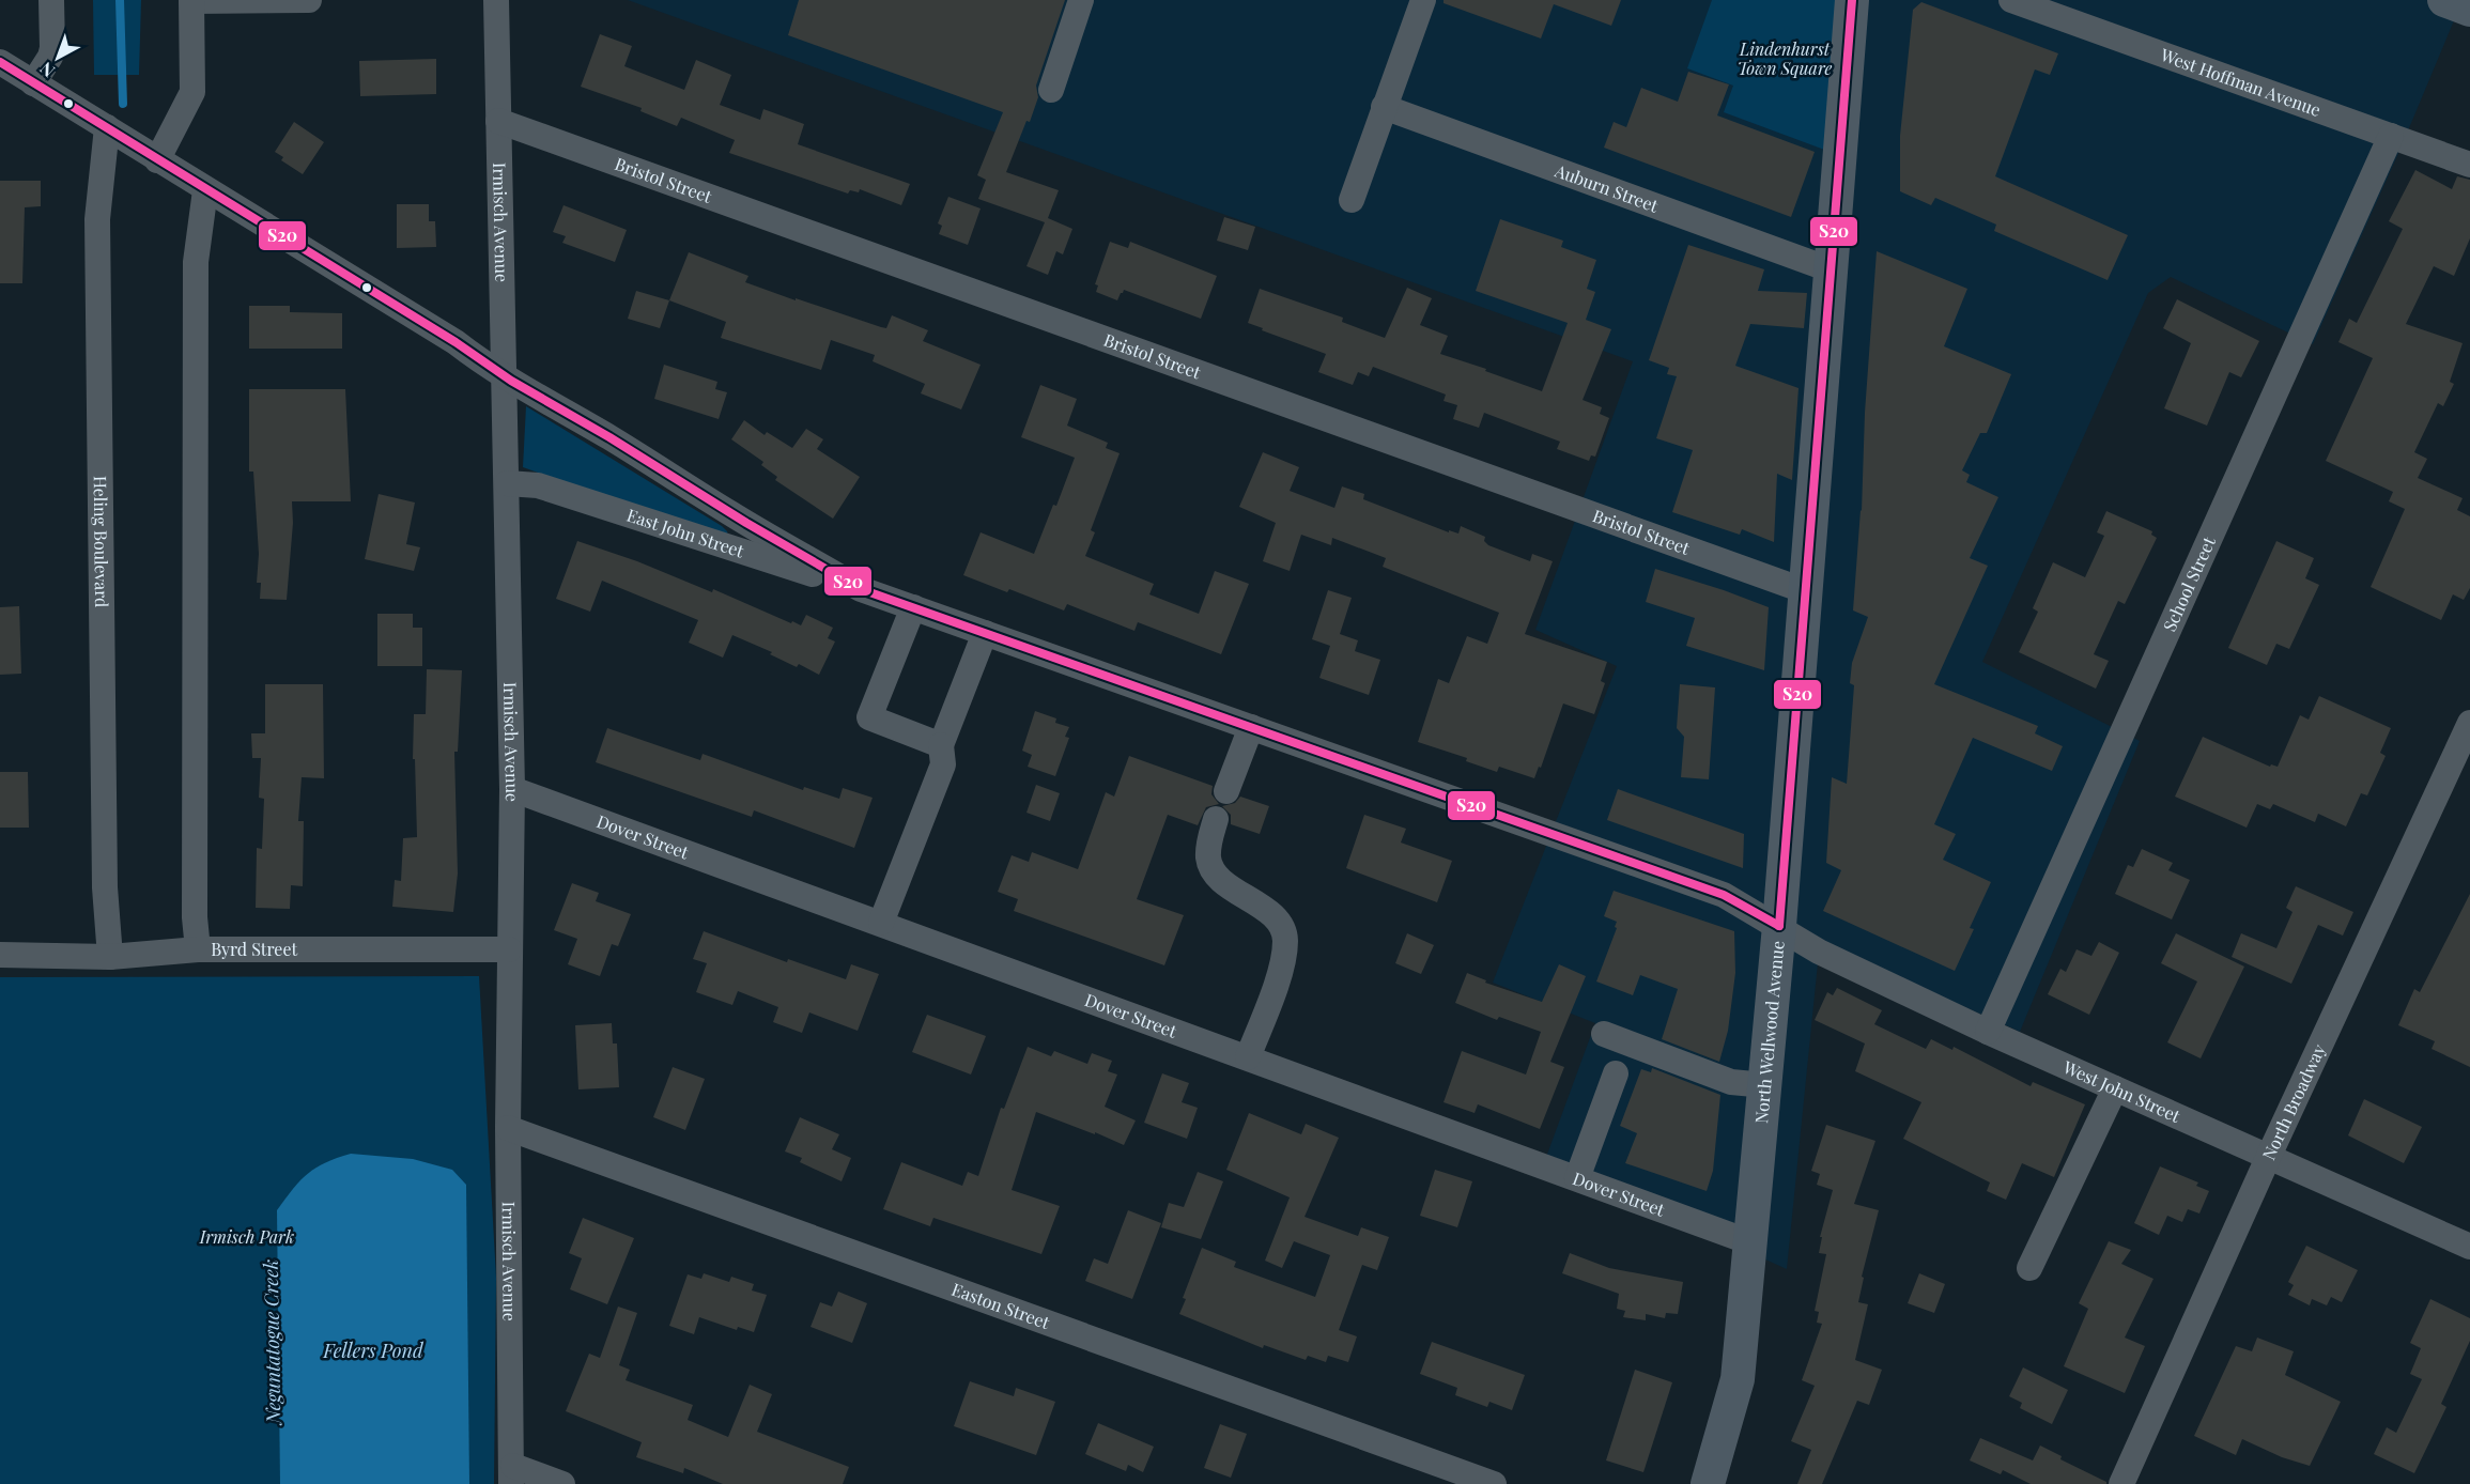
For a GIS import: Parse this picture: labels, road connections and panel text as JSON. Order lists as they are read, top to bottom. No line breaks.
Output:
{"streets":{"main road":["North Wellwood Avenue"],"street":["West Hoffman Avenue","Bristol Street","Auburn Street","Irmisch Avenue","East John Street","Heling Boulevard","School Street","Dover Street","Byrd Street","West John Street","North Broadway","Easton Street"]},"crossings":[["West Hoffman Avenue","School Street"],["Bristol Street","Irmisch Avenue"],["Bristol Street","North Wellwood Avenue"],["Auburn Street","North Wellwood Avenue"],["Irmisch Avenue","East John Street"],["Irmisch Avenue","Dover Street"],["Irmisch Avenue","Byrd Street"],["Irmisch Avenue","Easton Street"],["East John Street","Heling Boulevard"],["East John Street","North Wellwood Avenue"],["East John Street","West John Street"],["Heling Boulevard","Byrd Street"],["School Street","West John Street"],["Dover Street","North Wellwood Avenue"],["North Wellwood Avenue","West John Street"],["West John Street","North Broadway"]],"water":["Neguntatogue Creek","Fellers Pond"],"parks":["Lindenhurst Town Square","Irmisch Park"],"lines":["transit line S20"],"north":"bottom left"}
